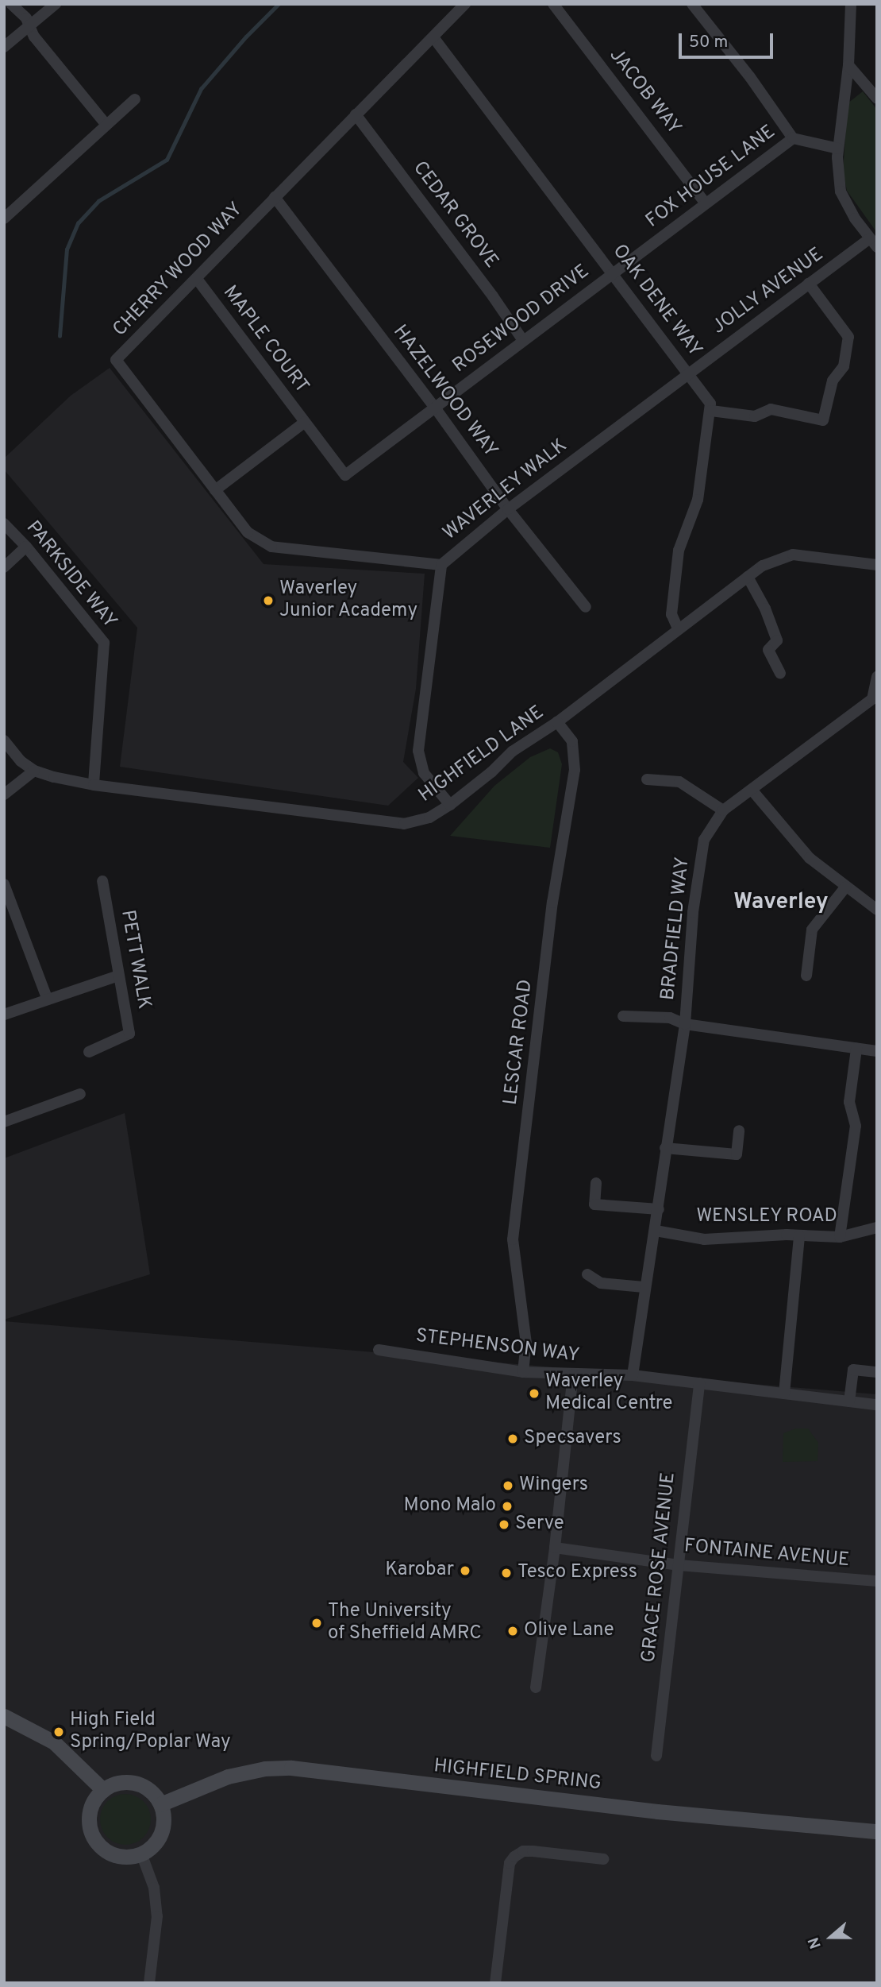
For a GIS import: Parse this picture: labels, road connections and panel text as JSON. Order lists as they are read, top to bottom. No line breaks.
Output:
{"streets":{"main road":["HIGHFIELD SPRING"],"street":["JACOB WAY","FOX HOUSE LANE","CEDAR GROVE","CHERRY WOOD WAY","JOLLY AVENUE","OAK DENE WAY","ROSEWOOD DRIVE","MAPLE COURT","HAZELWOOD WAY","WAVERLEY WALK","PARKSIDE WAY","HIGHFIELD LANE","BRADFIELD WAY","PETT WALK","LESCAR ROAD","WENSLEY ROAD","STEPHENSON WAY","FONTAINE AVENUE","GRACE ROSE AVENUE"]},"crossings":[["JACOB WAY","FOX HOUSE LANE"],["FOX HOUSE LANE","OAK DENE WAY"],["FOX HOUSE LANE","ROSEWOOD DRIVE"],["CEDAR GROVE","CHERRY WOOD WAY"],["CEDAR GROVE","ROSEWOOD DRIVE"],["CHERRY WOOD WAY","OAK DENE WAY"],["CHERRY WOOD WAY","MAPLE COURT"],["CHERRY WOOD WAY","HAZELWOOD WAY"],["CHERRY WOOD WAY","WAVERLEY WALK"],["JOLLY AVENUE","OAK DENE WAY"],["JOLLY AVENUE","WAVERLEY WALK"],["OAK DENE WAY","ROSEWOOD DRIVE"],["OAK DENE WAY","WAVERLEY WALK"],["ROSEWOOD DRIVE","MAPLE COURT"],["ROSEWOOD DRIVE","HAZELWOOD WAY"],["HAZELWOOD WAY","WAVERLEY WALK"],["WAVERLEY WALK","HIGHFIELD LANE"],["PARKSIDE WAY","HIGHFIELD LANE"],["HIGHFIELD LANE","LESCAR ROAD"],["BRADFIELD WAY","WENSLEY ROAD"],["BRADFIELD WAY","STEPHENSON WAY"],["LESCAR ROAD","STEPHENSON WAY"],["STEPHENSON WAY","GRACE ROSE AVENUE"],["FONTAINE AVENUE","GRACE ROSE AVENUE"]],"districts":["Waverley"],"places":["Waverley Junior Academy","Waverley Medical Centre","Specsavers","Wingers","Mono Malo","Serve","Karobar","Tesco Express","The University of Sheffield AMRC","Olive Lane","High Field Spring/Poplar Way"],"scale_bar":"50 m","north":"left"}
